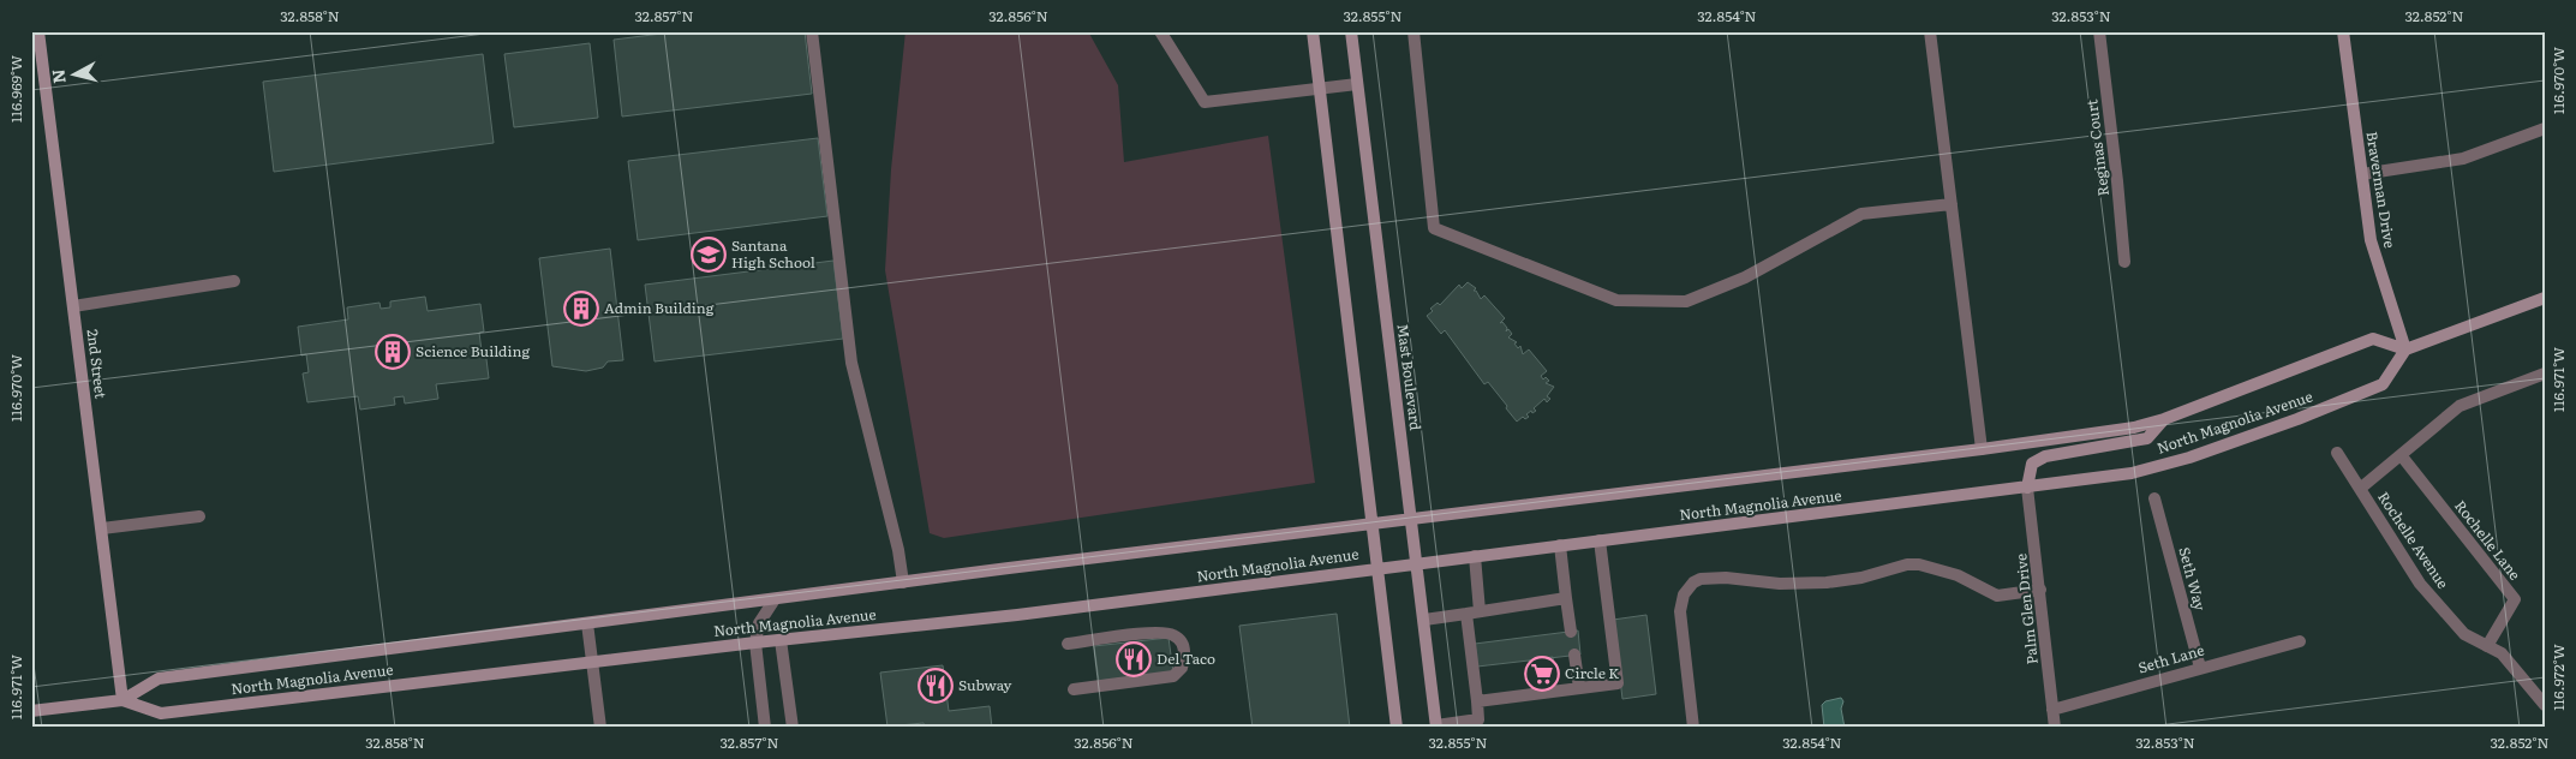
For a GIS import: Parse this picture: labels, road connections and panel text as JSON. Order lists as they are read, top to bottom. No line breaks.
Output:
{"streets":{"main road":["Braverman Drive","2nd Street","Mast Boulevard","North Magnolia Avenue"],"street":["Reginas Court","Rochelle Avenue","Rochelle Lane","Seth Way","Palm Glen Drive","Seth Lane"]},"crossings":[["Braverman Drive","North Magnolia Avenue"],["2nd Street","North Magnolia Avenue"],["Mast Boulevard","North Magnolia Avenue"],["North Magnolia Avenue","Palm Glen Drive"],["Rochelle Avenue","Rochelle Lane"],["Seth Way","Seth Lane"],["Palm Glen Drive","Seth Lane"]],"places":{"school or university":["Santana High School"],"building":["Admin Building","Science Building"],"restaurant":["Del Taco","Subway"],"supermarket":["Circle K"]},"north":"left","coordinates":["32.858°N","32.857°N","32.856°N","32.855°N","32.854°N","32.853°N","32.852°N","116.970°W","116.969°W","116.971°W","116.972°W"]}
